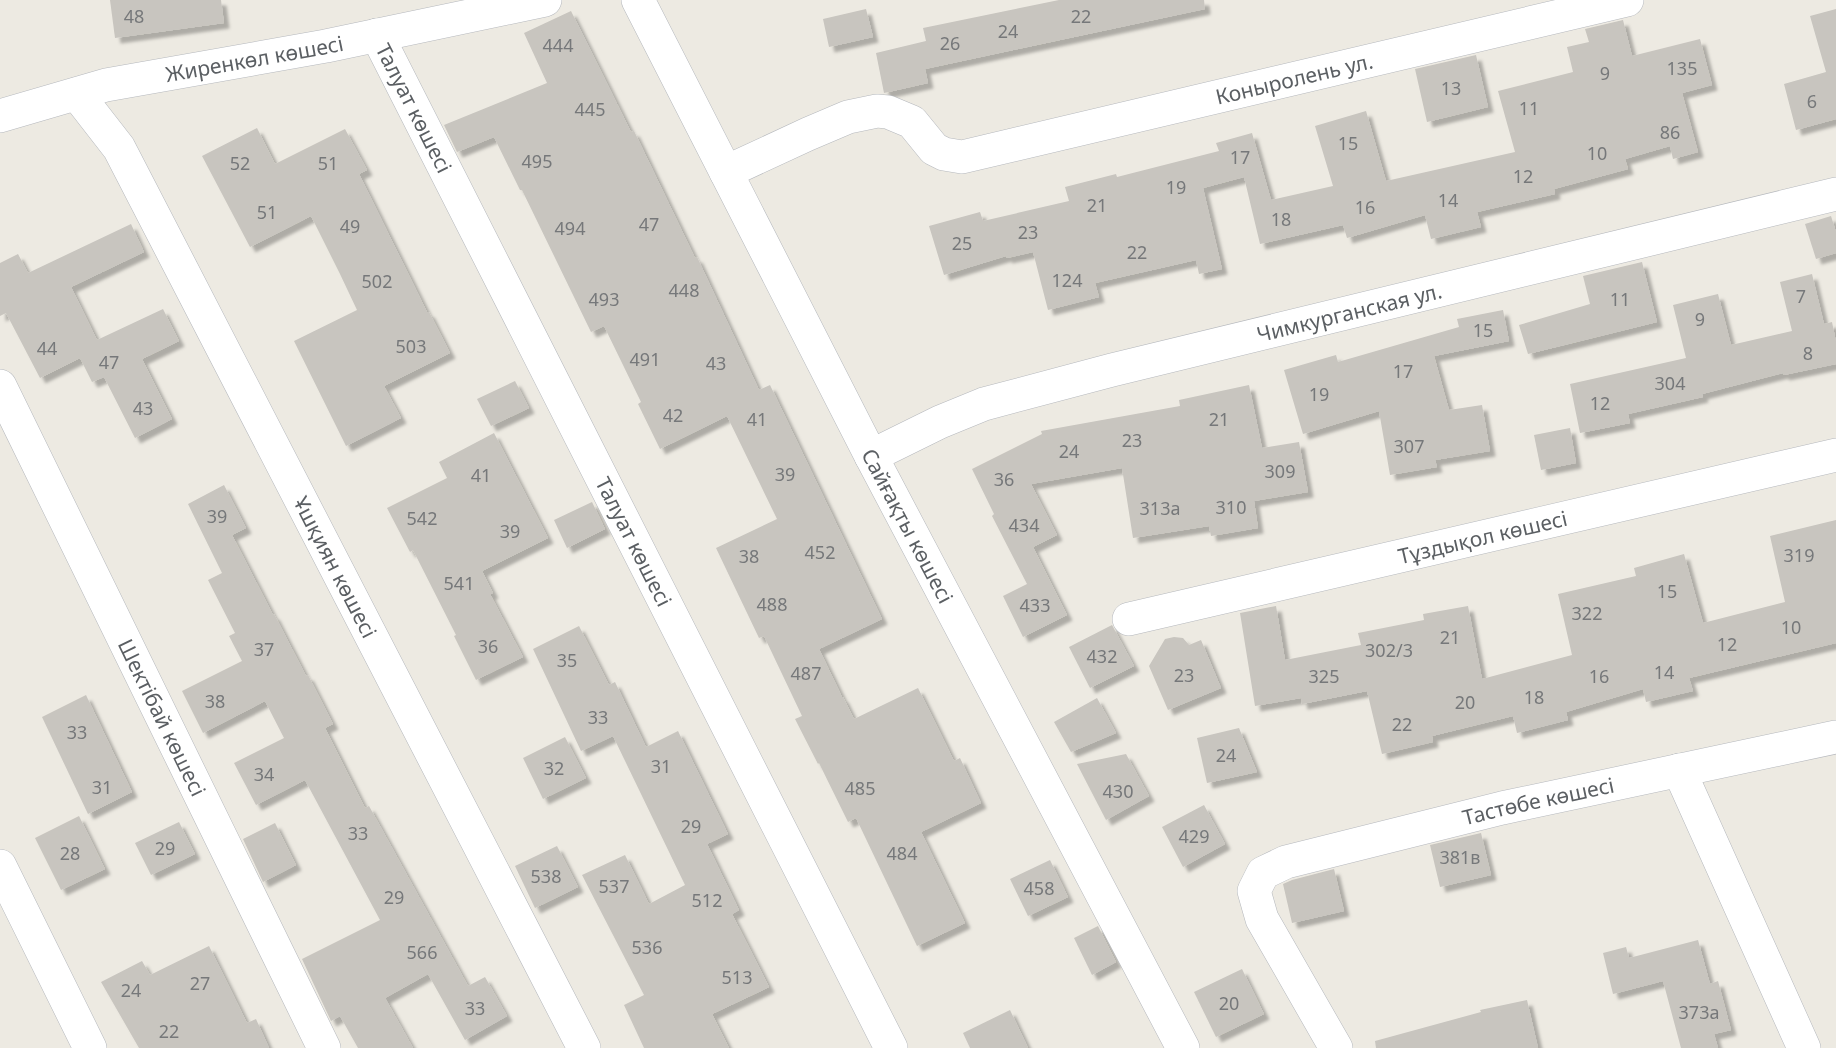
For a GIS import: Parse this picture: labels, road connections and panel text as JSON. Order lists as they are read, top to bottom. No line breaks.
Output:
{"streets":{"street":["Жиренкөл көшесі","Коныролень ул.","Талуат көшесі","Чимкурганская ул.","Сайғақты көшесі","Тұздықол көшесі","Ұшқиян көшесі","Шектібай көшесі","Тастөбе көшесі"]},"crossings":[["Жиренкөл көшесі","Талуат көшесі"],["Жиренкөл көшесі","Ұшқиян көшесі"],["Коныролень ул.","Сайғақты көшесі"],["Чимкурганская ул.","Сайғақты көшесі"]],"house_numbers":["48","22","24","26","444","135","9","13","6","11","445","86","15","10","17","495","52","51","12","19","14","21","16","51","18","47","49","494","23","25","22","124","502","448","7","493","11","9","15","503","44","8","491","47","43","17","304","19","12","43","42","41","21","23","307","24","309","39","41","36","310","313а","39","542","434","39","452","319","38","541","15","488","433","322","10","21","12","36","37","302/3","432","35","14","487","23","325","16","18","38","20","33","22","33","24","31","32","34","31","485","430","29","33","429","29","28","484","381в","538","537","458","29","512","536","566","513","27","24","20","33","373а","22"]}
